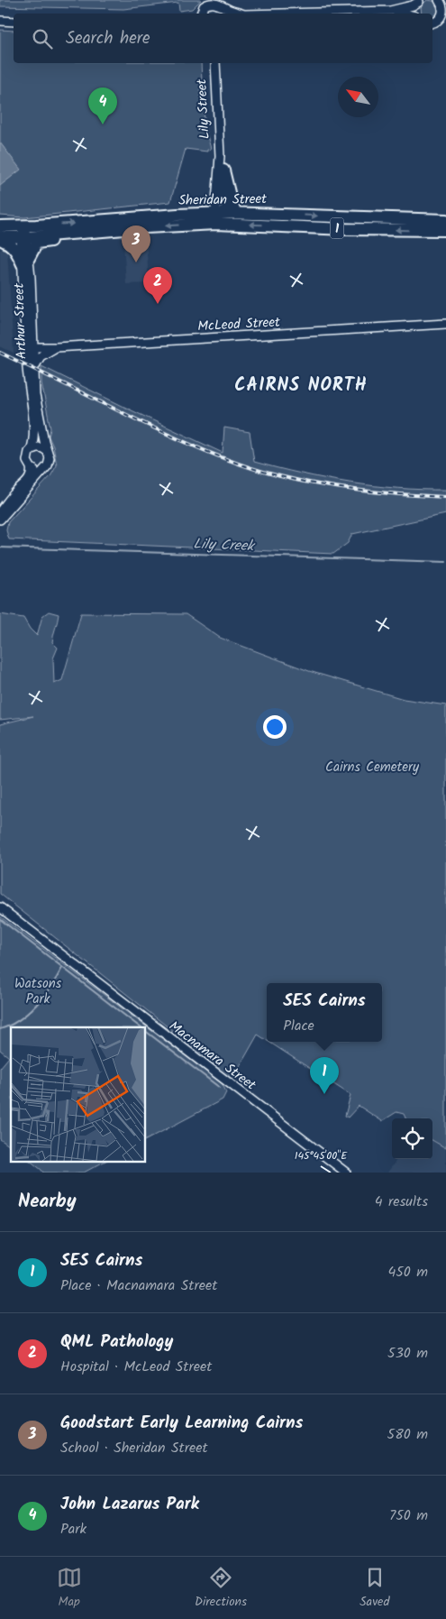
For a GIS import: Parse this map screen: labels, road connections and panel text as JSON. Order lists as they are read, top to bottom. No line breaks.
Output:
{"streets":{"highway":["Sheridan Street","1"],"street":["Lily Street","Arthur Street","McLeod Street","Macnamara Street"]},"crossings":[["Lily Street","Sheridan Street"],["Sheridan Street","Arthur Street"],["Arthur Street","McLeod Street"]],"districts":["CAIRNS NORTH"],"water":["Lily Creek"],"parks":["Cairns Cemetery","Watsons Park"],"north":"top left","page":{"search":"Search here","pins":["4","3","2","1"],"popup":["SES Cairns","Place"],"heading":["Nearby","4 results"],"list":[{"mark":"1","name":"SES Cairns","note":"Place · Macnamara Street","value":"450 m"},{"mark":"2","name":"QML Pathology","note":"Hospital · McLeod Street","value":"530 m"},{"mark":"3","name":"Goodstart Early Learning Cairns","note":"School · Sheridan Street","value":"580 m"},{"mark":"4","name":"John Lazarus Park","note":"Park","value":"750 m"}],"nav":["Map","Directions","Saved"]},"coordinates":["145°45'00\"E"]}
